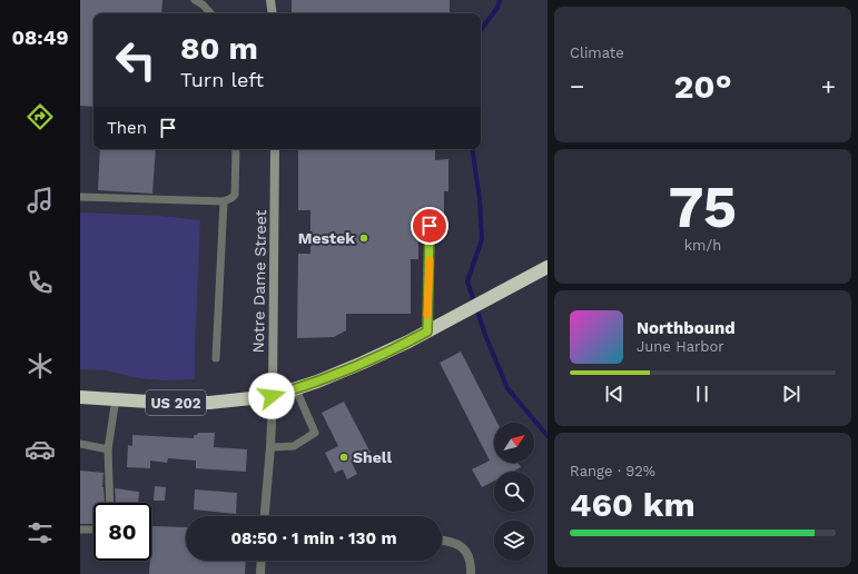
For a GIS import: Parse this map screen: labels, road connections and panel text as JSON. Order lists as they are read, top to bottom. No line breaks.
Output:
{"streets":{"highway":["US 202"],"main road":["Notre Dame Street"]},"crossings":[["Notre Dame Street","US 202"]],"places":["Mestek","Shell"],"north":"top right","page":{"tabs":"08:49","tile":["Climate",["75","km/h"],["Range · 92%","460 km"]],"turn":["80 m","Turn left"],"heat":["−","20°","+"],"then":"Then","song":["Northbound","June Harbor"],"limit":"80","trip":"08:50 · 1 min · 130 m"}}
